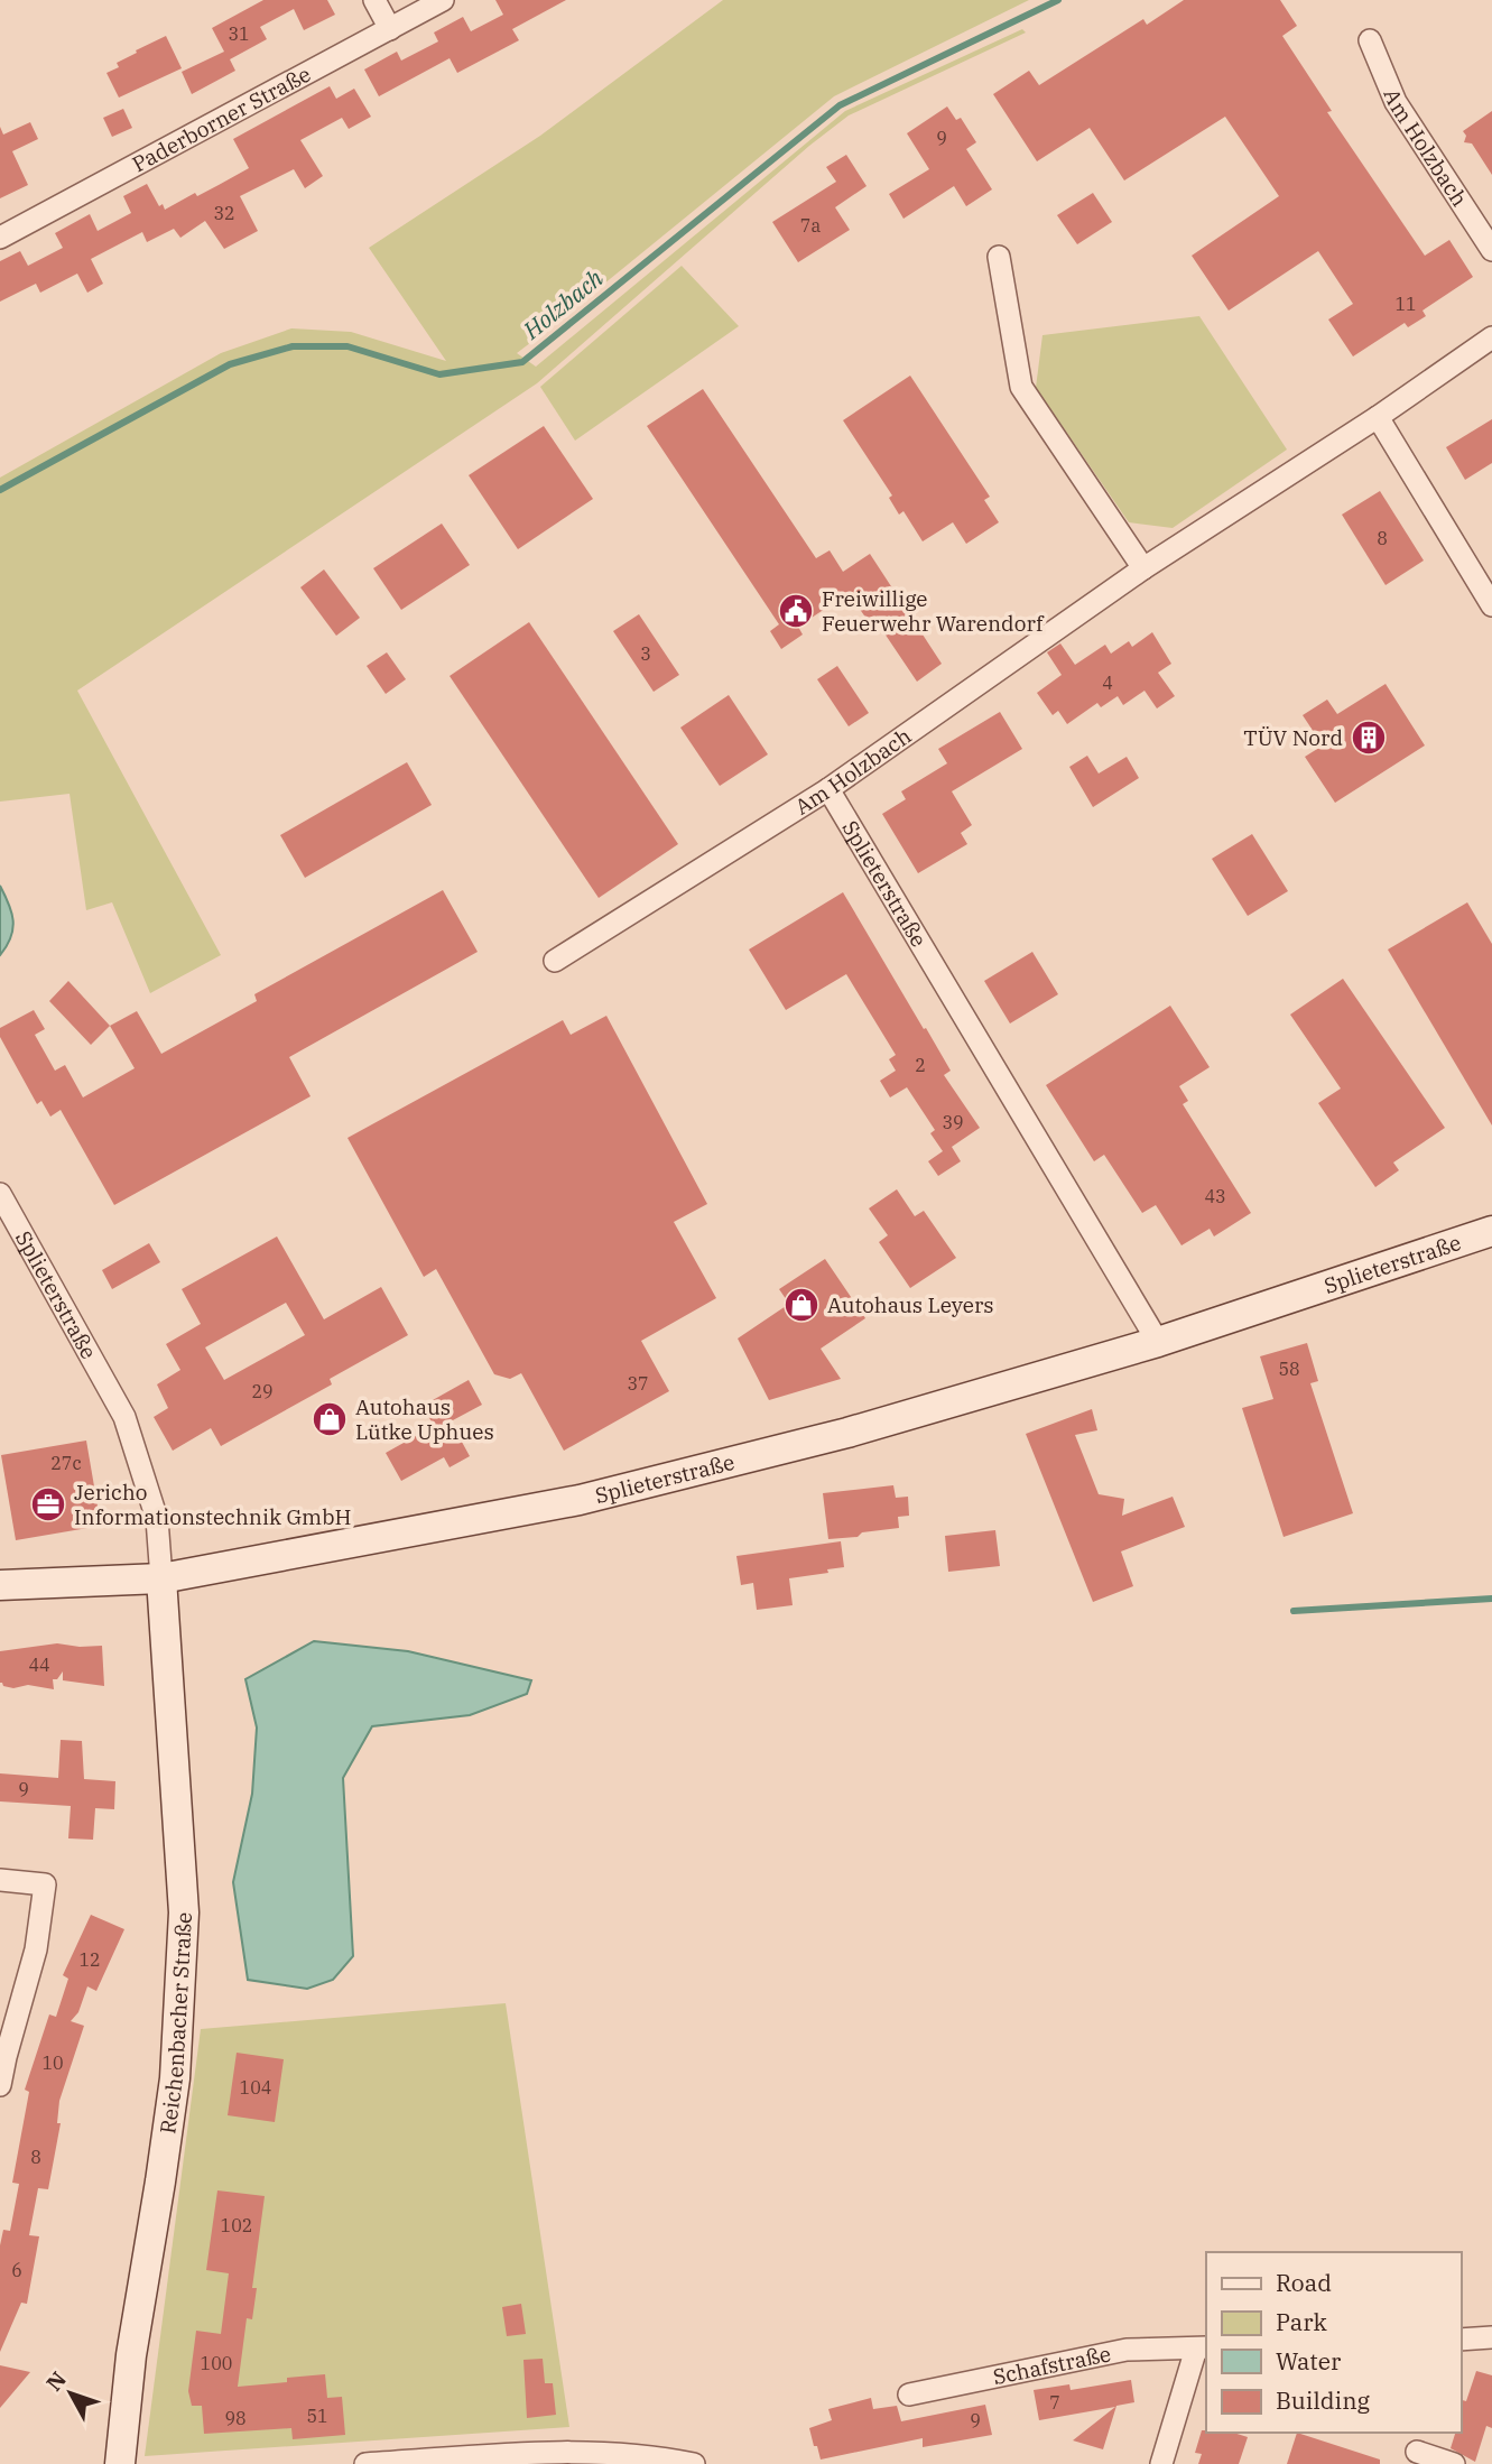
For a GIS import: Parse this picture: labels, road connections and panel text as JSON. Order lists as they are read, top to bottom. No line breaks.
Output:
{"streets":{"street":["Paderborner Straße","Am Holzbach","Splieterstraße","Reichenbacher Straße","Schafstraße"]},"crossings":[["Am Holzbach","Splieterstraße"],["Splieterstraße","Reichenbacher Straße"]],"water":["Holzbach"],"places":{"public building":["Freiwillige Feuerwehr Warendorf"],"building":["TÜV Nord"],"shop":["Autohaus Leyers","Autohaus Lütke Uphues"],"office":["Jericho Informationstechnik GmbH"]},"house_numbers":["31","9","32","7a","11","8","3","4","2","39","43","58","37","29","27c","44","9","12","10","104","8","102","6","100","7","51","98","9"],"legend":["Road","Park","Water","Building"],"north":"top left"}
